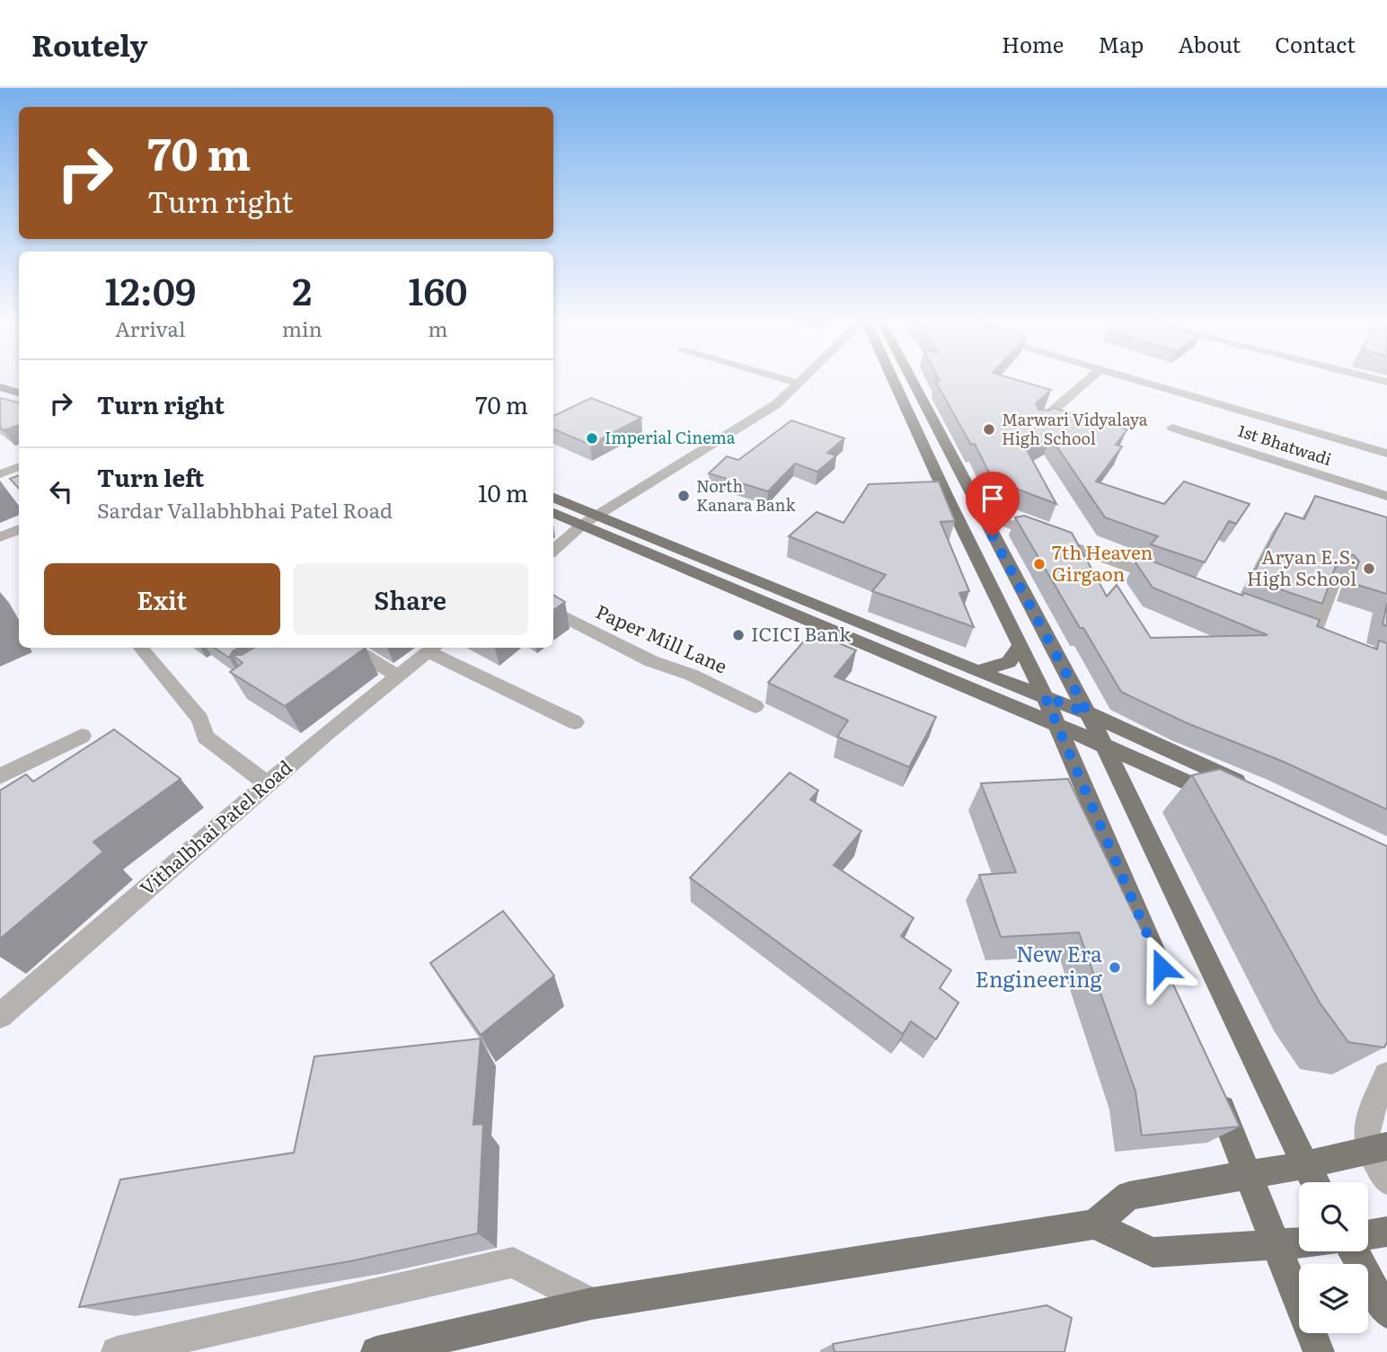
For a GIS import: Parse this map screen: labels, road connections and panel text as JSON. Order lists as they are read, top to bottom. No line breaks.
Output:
{"streets":{"street":["1st Bhatwadi","Paper Mill Lane","Vithalbhai Patel Road"]},"places":["Marwari Vidyalaya High School","Imperial Cinema","North Kanara Bank","7th Heaven Girgaon","Aryan E.S. High School","ICICI Bank","New Era Engineering"],"page":{"header":"Routely","nav":["Home","Map","About","Contact"],"turn":["70 m","Turn right"],"eta":["12:09","Arrival","2","min","160","m"],"list":[{"name":"Turn right","value":"70 m"},{"name":"Turn left","note":"Sardar Vallabhbhai Patel Road","value":"10 m"}],"buttons":["Exit","Share"]}}
